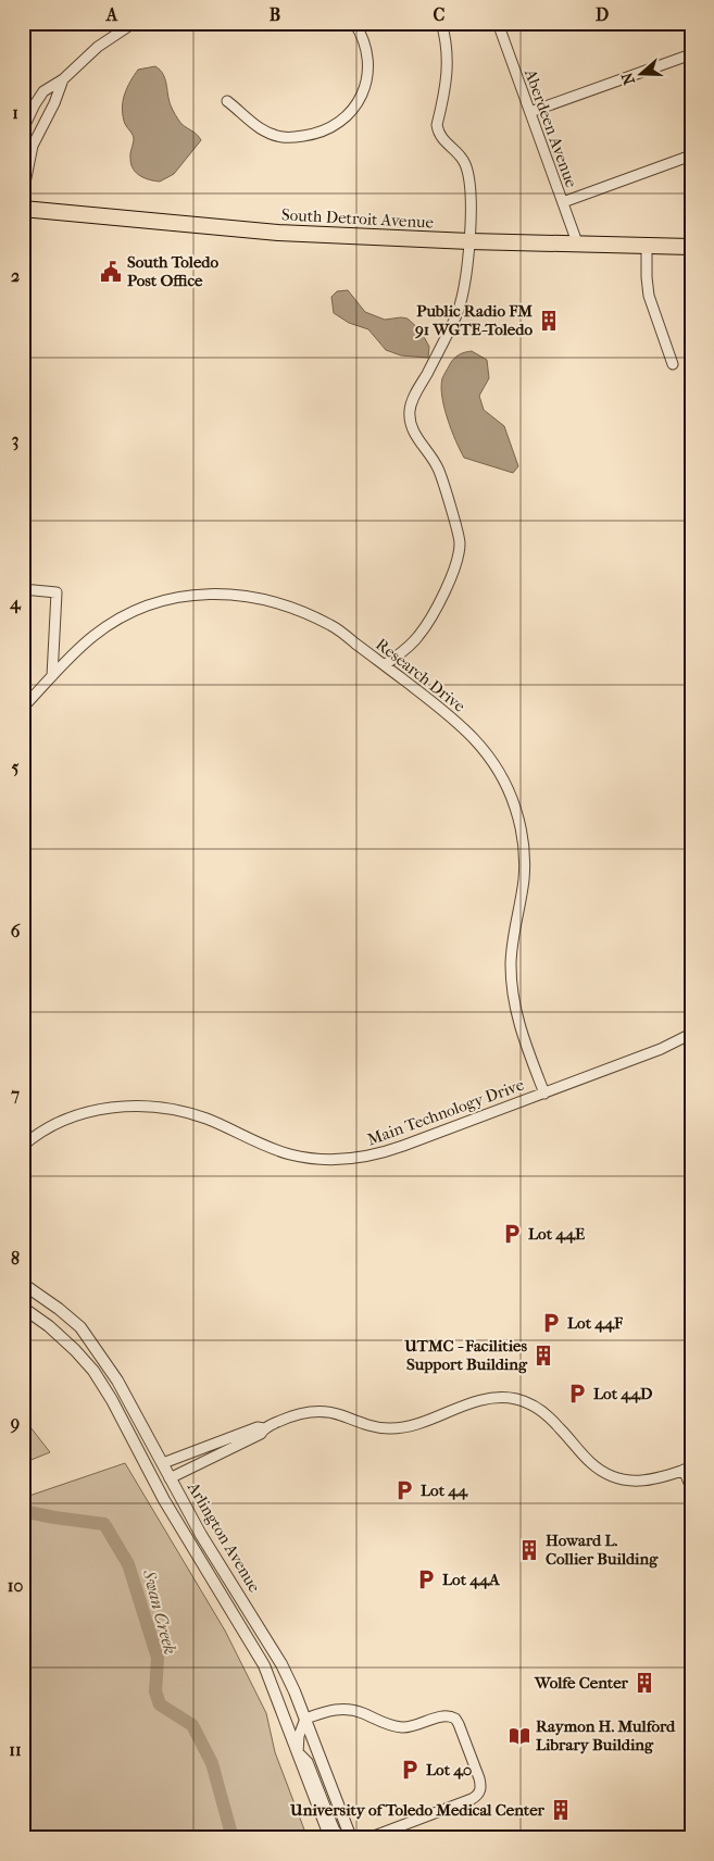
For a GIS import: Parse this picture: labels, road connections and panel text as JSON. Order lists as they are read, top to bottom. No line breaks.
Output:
{"streets":{"main road":["South Detroit Avenue"],"street":["Aberdeen Avenue","Research Drive","Main Technology Drive","Arlington Avenue"]},"crossings":[["Aberdeen Avenue","South Detroit Avenue"],["Research Drive","Main Technology Drive"]],"water":["Swan Creek"],"places":{"public building":["South Toledo Post Office"],"building":["Public Radio FM 91 WGTE-Toledo","UTMC - Facilities Support Building","Howard L. Collier Building","Wolfe Center","University of Toledo Medical Center"],"parking":["Lot 44E","Lot 44F","Lot 44D","Lot 44","Lot 44A","Lot 40"],"library":["Raymon H. Mulford Library Building"]},"north":"left","grid":{"columns":["A","B","C","D"],"rows":["1","2","3","4","5","6","7","8","9","10","11"]}}
